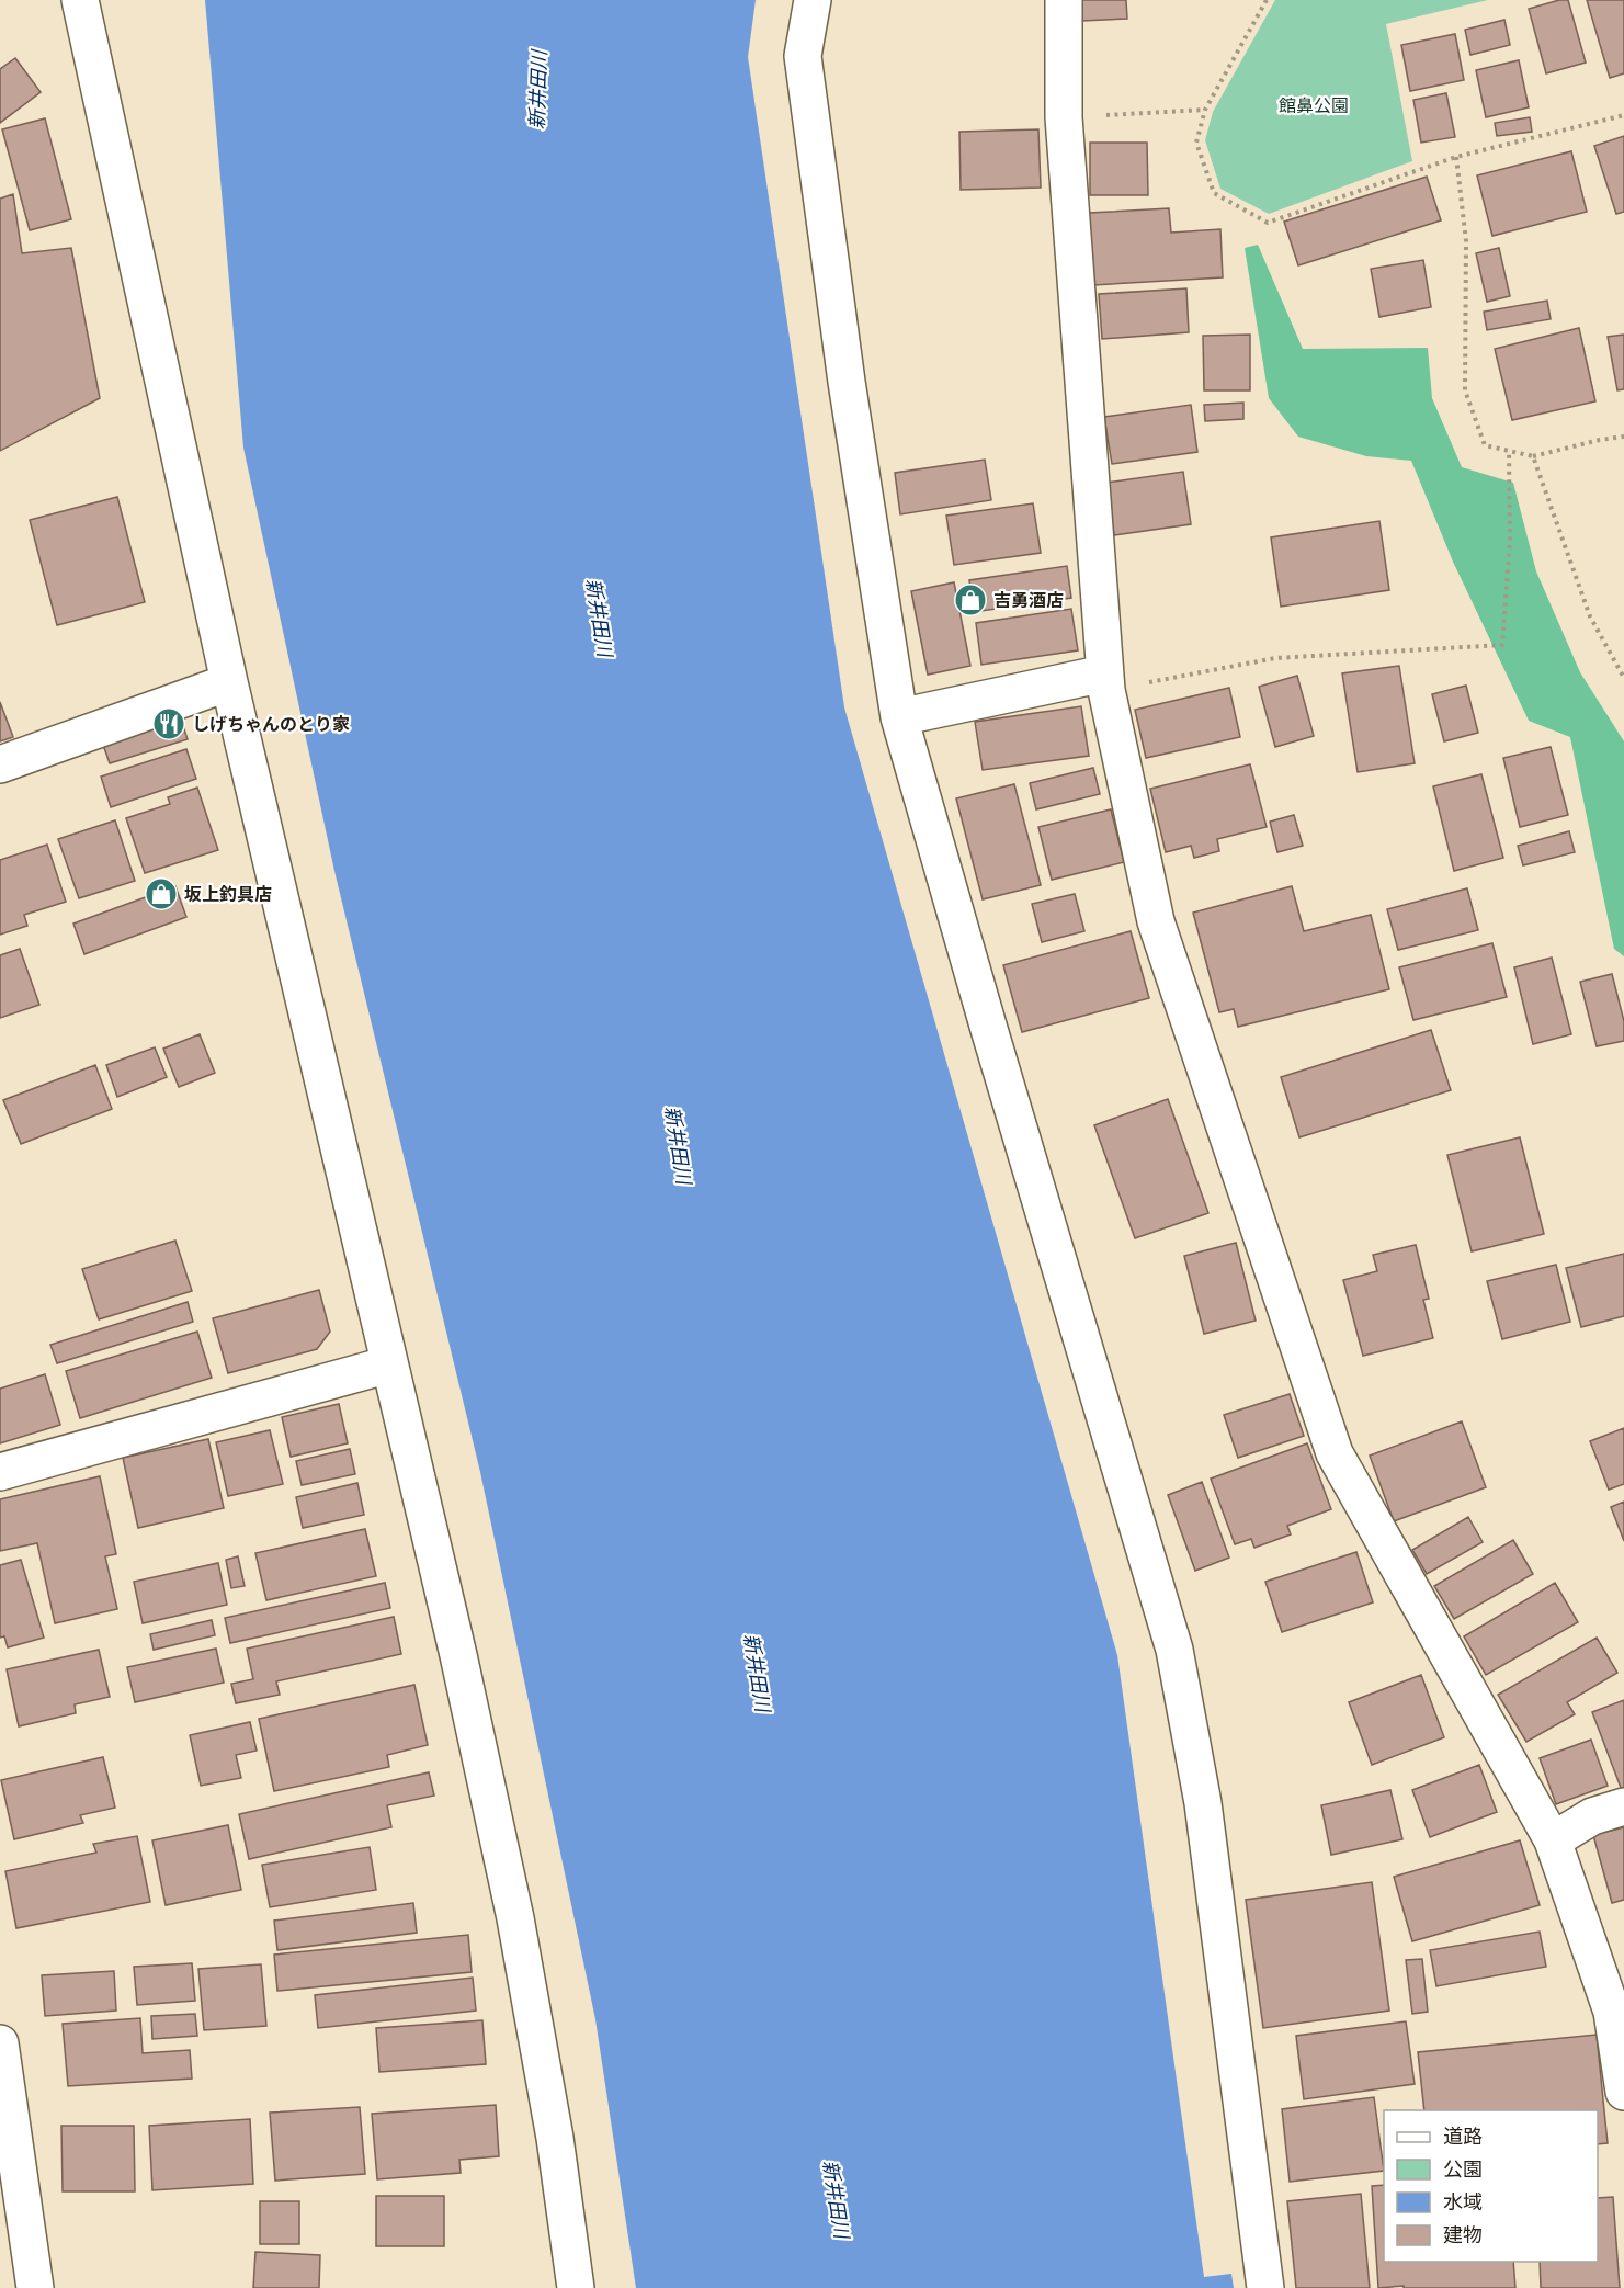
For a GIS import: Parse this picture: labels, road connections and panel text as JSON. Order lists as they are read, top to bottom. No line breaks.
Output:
{"water":["新井田川"],"parks":["館鼻公園"],"places":{"shop":["吉勇酒店","坂上釣具店"],"restaurant":["しげちゃんのとり家"]},"legend":["道路","公園","水域","建物"]}
